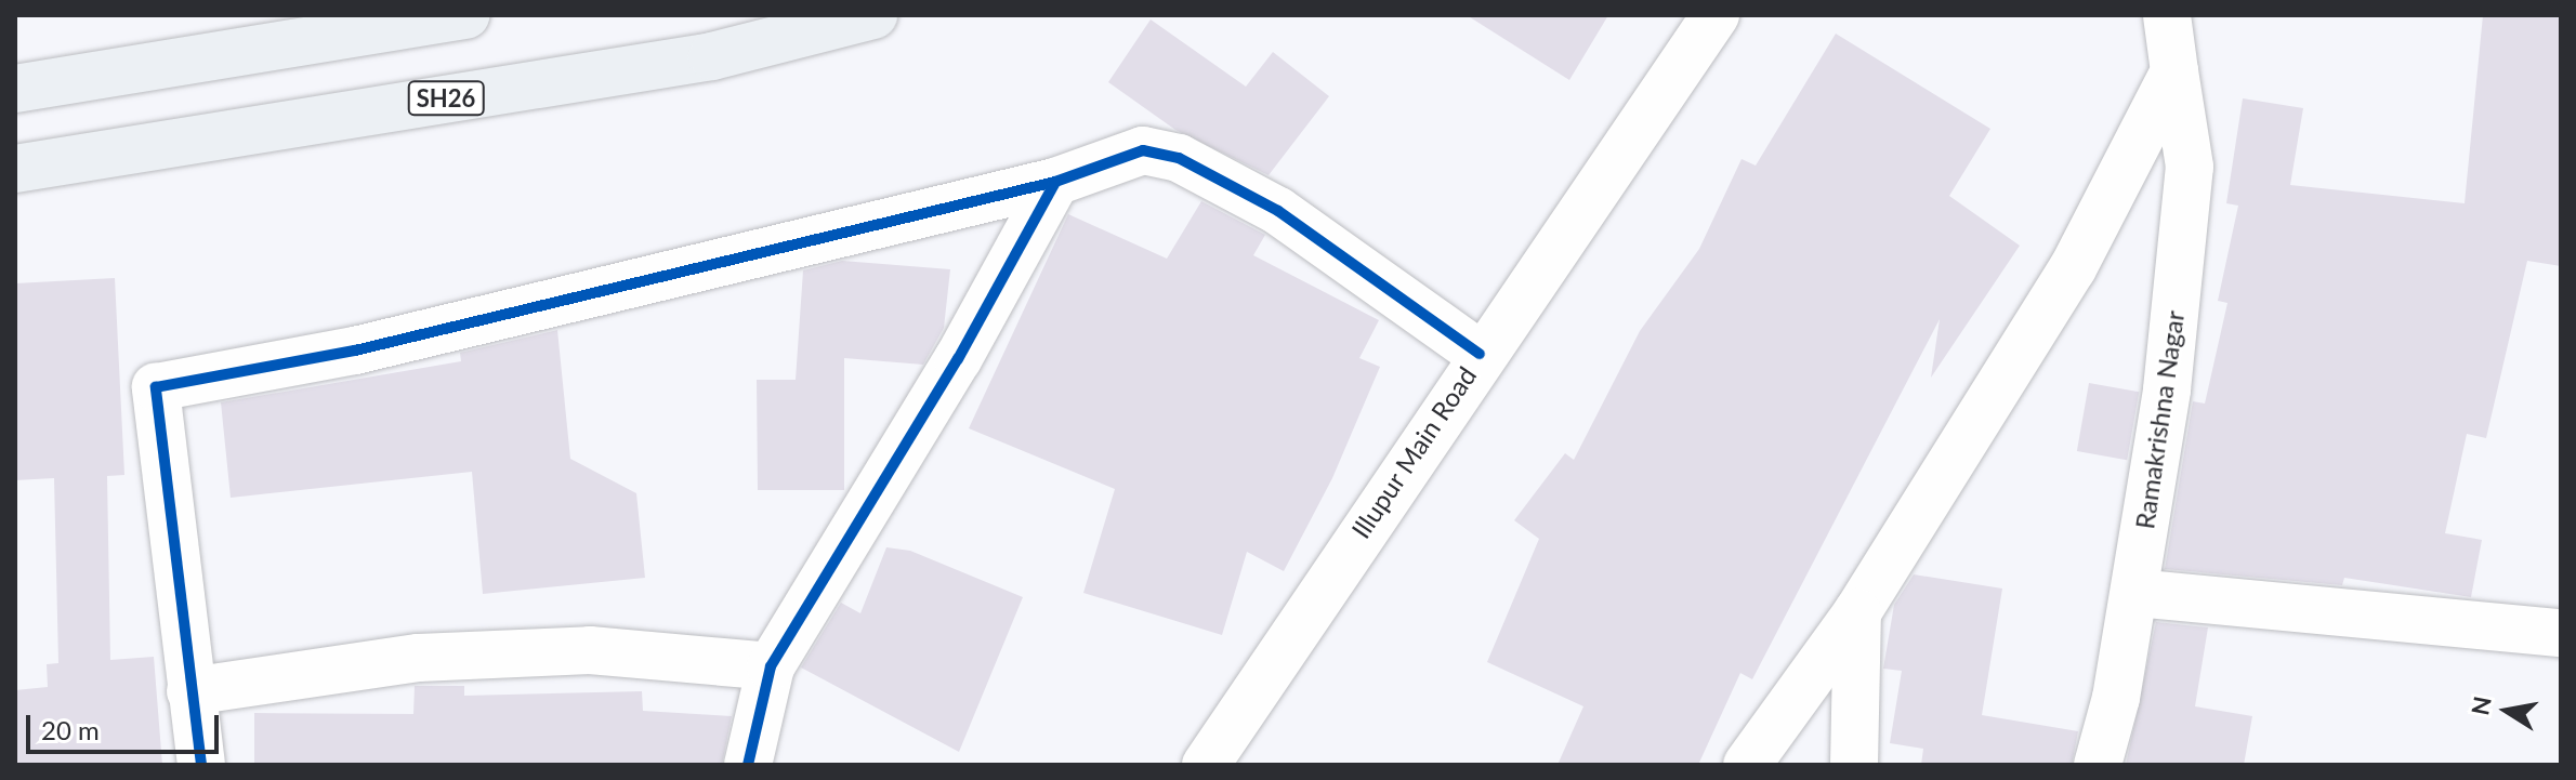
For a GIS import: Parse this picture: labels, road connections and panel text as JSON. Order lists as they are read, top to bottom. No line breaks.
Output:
{"streets":{"main road":["SH26"],"street":["Ramakrishna Nagar","Illupur Main Road"]},"scale_bar":"20 m","north":"left"}
